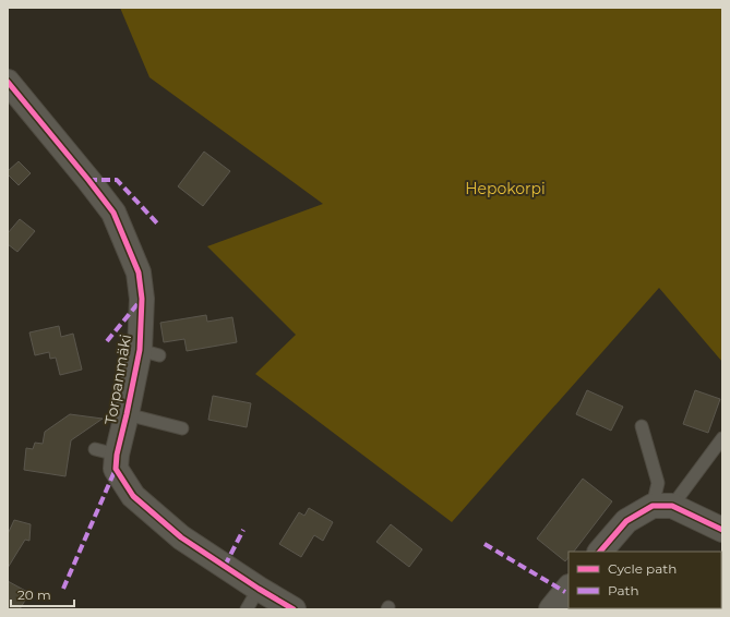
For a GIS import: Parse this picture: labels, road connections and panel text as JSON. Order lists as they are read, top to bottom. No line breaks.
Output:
{"streets":{"street":["Torpanmäki"]},"parks":["Hepokorpi"],"legend":["Cycle path","Path"],"scale_bar":"20 m"}
